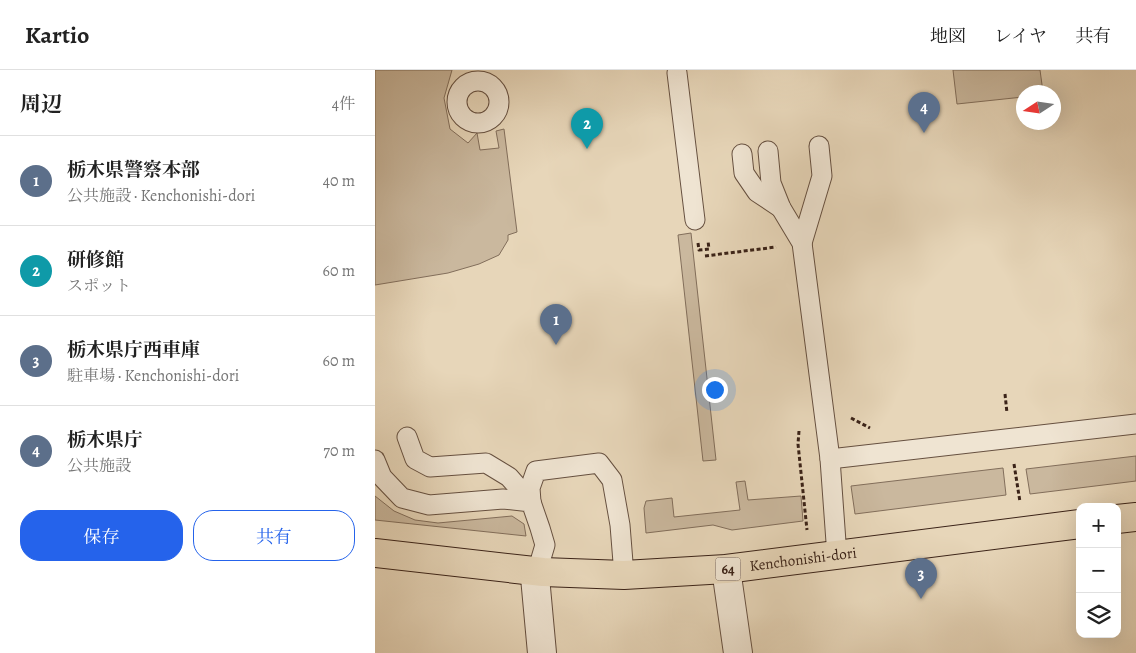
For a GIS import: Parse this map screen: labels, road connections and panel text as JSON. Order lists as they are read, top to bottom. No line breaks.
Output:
{"streets":{"main road":["Kenchonishi-dori","64"]},"north":"left","page":{"header":"Kartio","nav":["地図","レイヤ","共有"],"heading":["周辺","4件"],"pins":["4","2","1","3"],"list":[{"mark":"1","name":"栃木県警察本部","note":"公共施設 · Kenchonishi-dori","value":"40 m"},{"mark":"2","name":"研修館","note":"スポット","value":"60 m"},{"mark":"3","name":"栃木県庁西車庫","note":"駐車場 · Kenchonishi-dori","value":"60 m"},{"mark":"4","name":"栃木県庁","note":"公共施設","value":"70 m"}],"buttons":["保存","共有"],"map_buttons":["+","−"]}}
